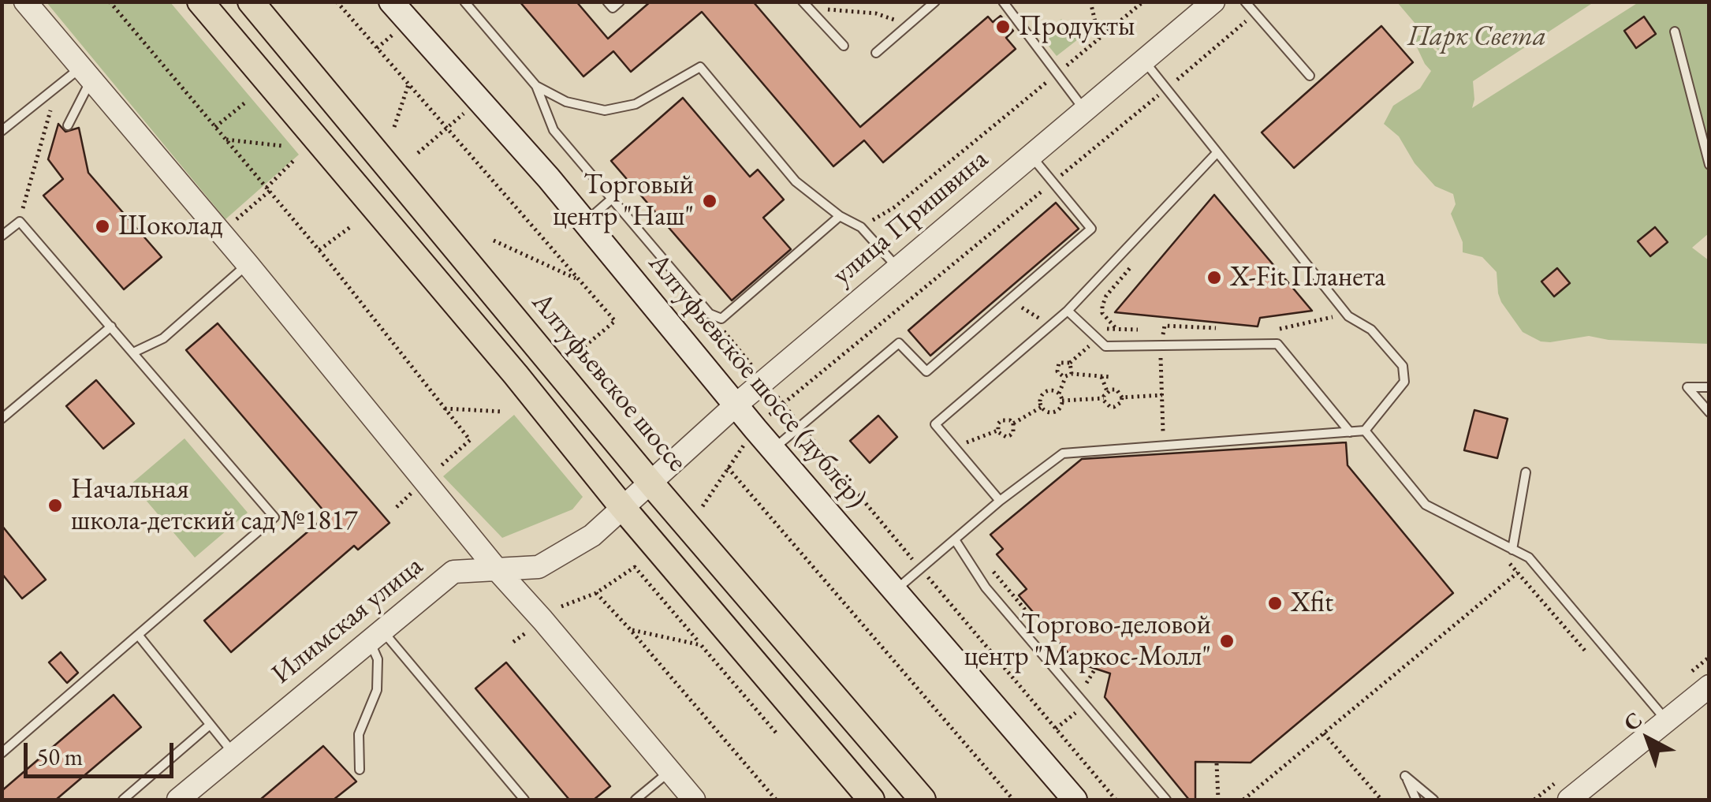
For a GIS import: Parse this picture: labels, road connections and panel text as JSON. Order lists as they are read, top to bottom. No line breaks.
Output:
{"streets":{"main road":["Алтуфьевское шоссе (дублёр)","Алтуфьевское шоссе"],"street":["улица Пришвина","Илимская улица"]},"crossings":[["улица Пришвина","Алтуфьевское шоссе (дублёр)"],["улица Пришвина","Алтуфьевское шоссе"],["улица Пришвина","Илимская улица"],["Алтуфьевское шоссе","Илимская улица"]],"parks":["Парк Света"],"places":["Продукты","Торговый центр \"Наш\"","Шоколад","X-Fit Планета","Начальная школа-детский сад №1817","Xfit","Торгово-деловой центр \"Маркос-Молл\""],"scale_bar":"50 m","north":"top left"}
